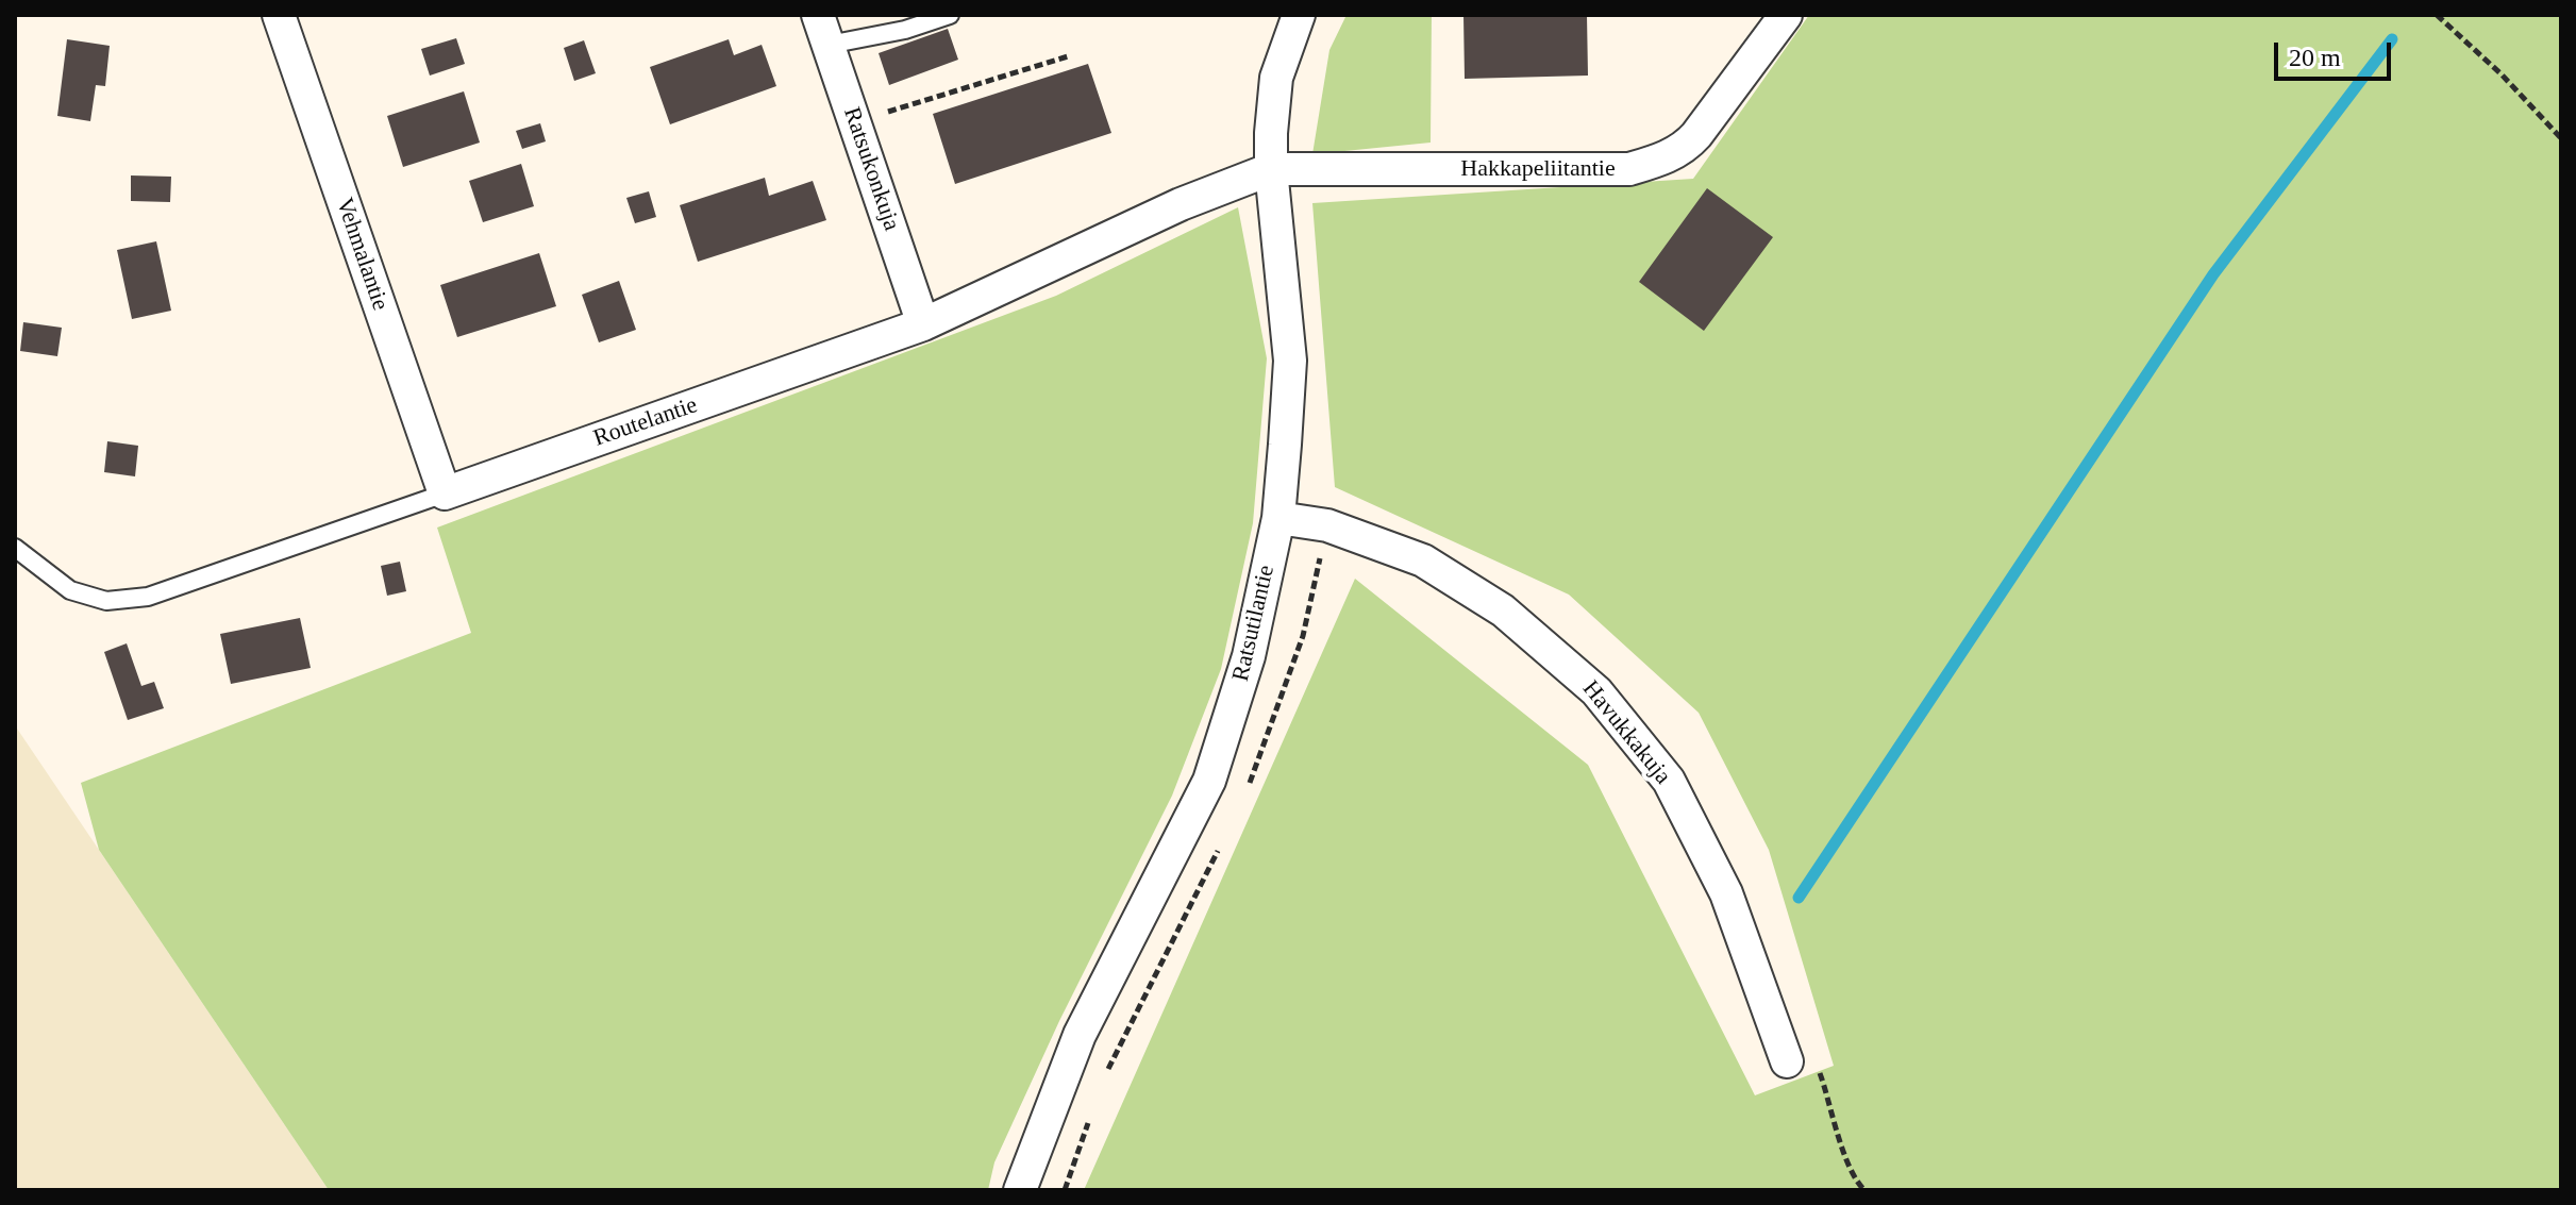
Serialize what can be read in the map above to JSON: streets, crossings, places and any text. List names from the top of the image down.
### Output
{
  "streets": {
    "street": [
      "Ratsukonkuja",
      "Hakkapeliitantie",
      "Vehmalantie",
      "Routelantie",
      "Ratsutilantie",
      "Havukkakuja"
    ]
  },
  "crossings": [
    ["Ratsukonkuja", "Routelantie"],
    ["Hakkapeliitantie", "Routelantie"],
    ["Hakkapeliitantie", "Ratsutilantie"],
    ["Vehmalantie", "Routelantie"],
    ["Routelantie", "Ratsutilantie"],
    ["Ratsutilantie", "Havukkakuja"]
  ],
  "scale_bar": "20 m"
}
